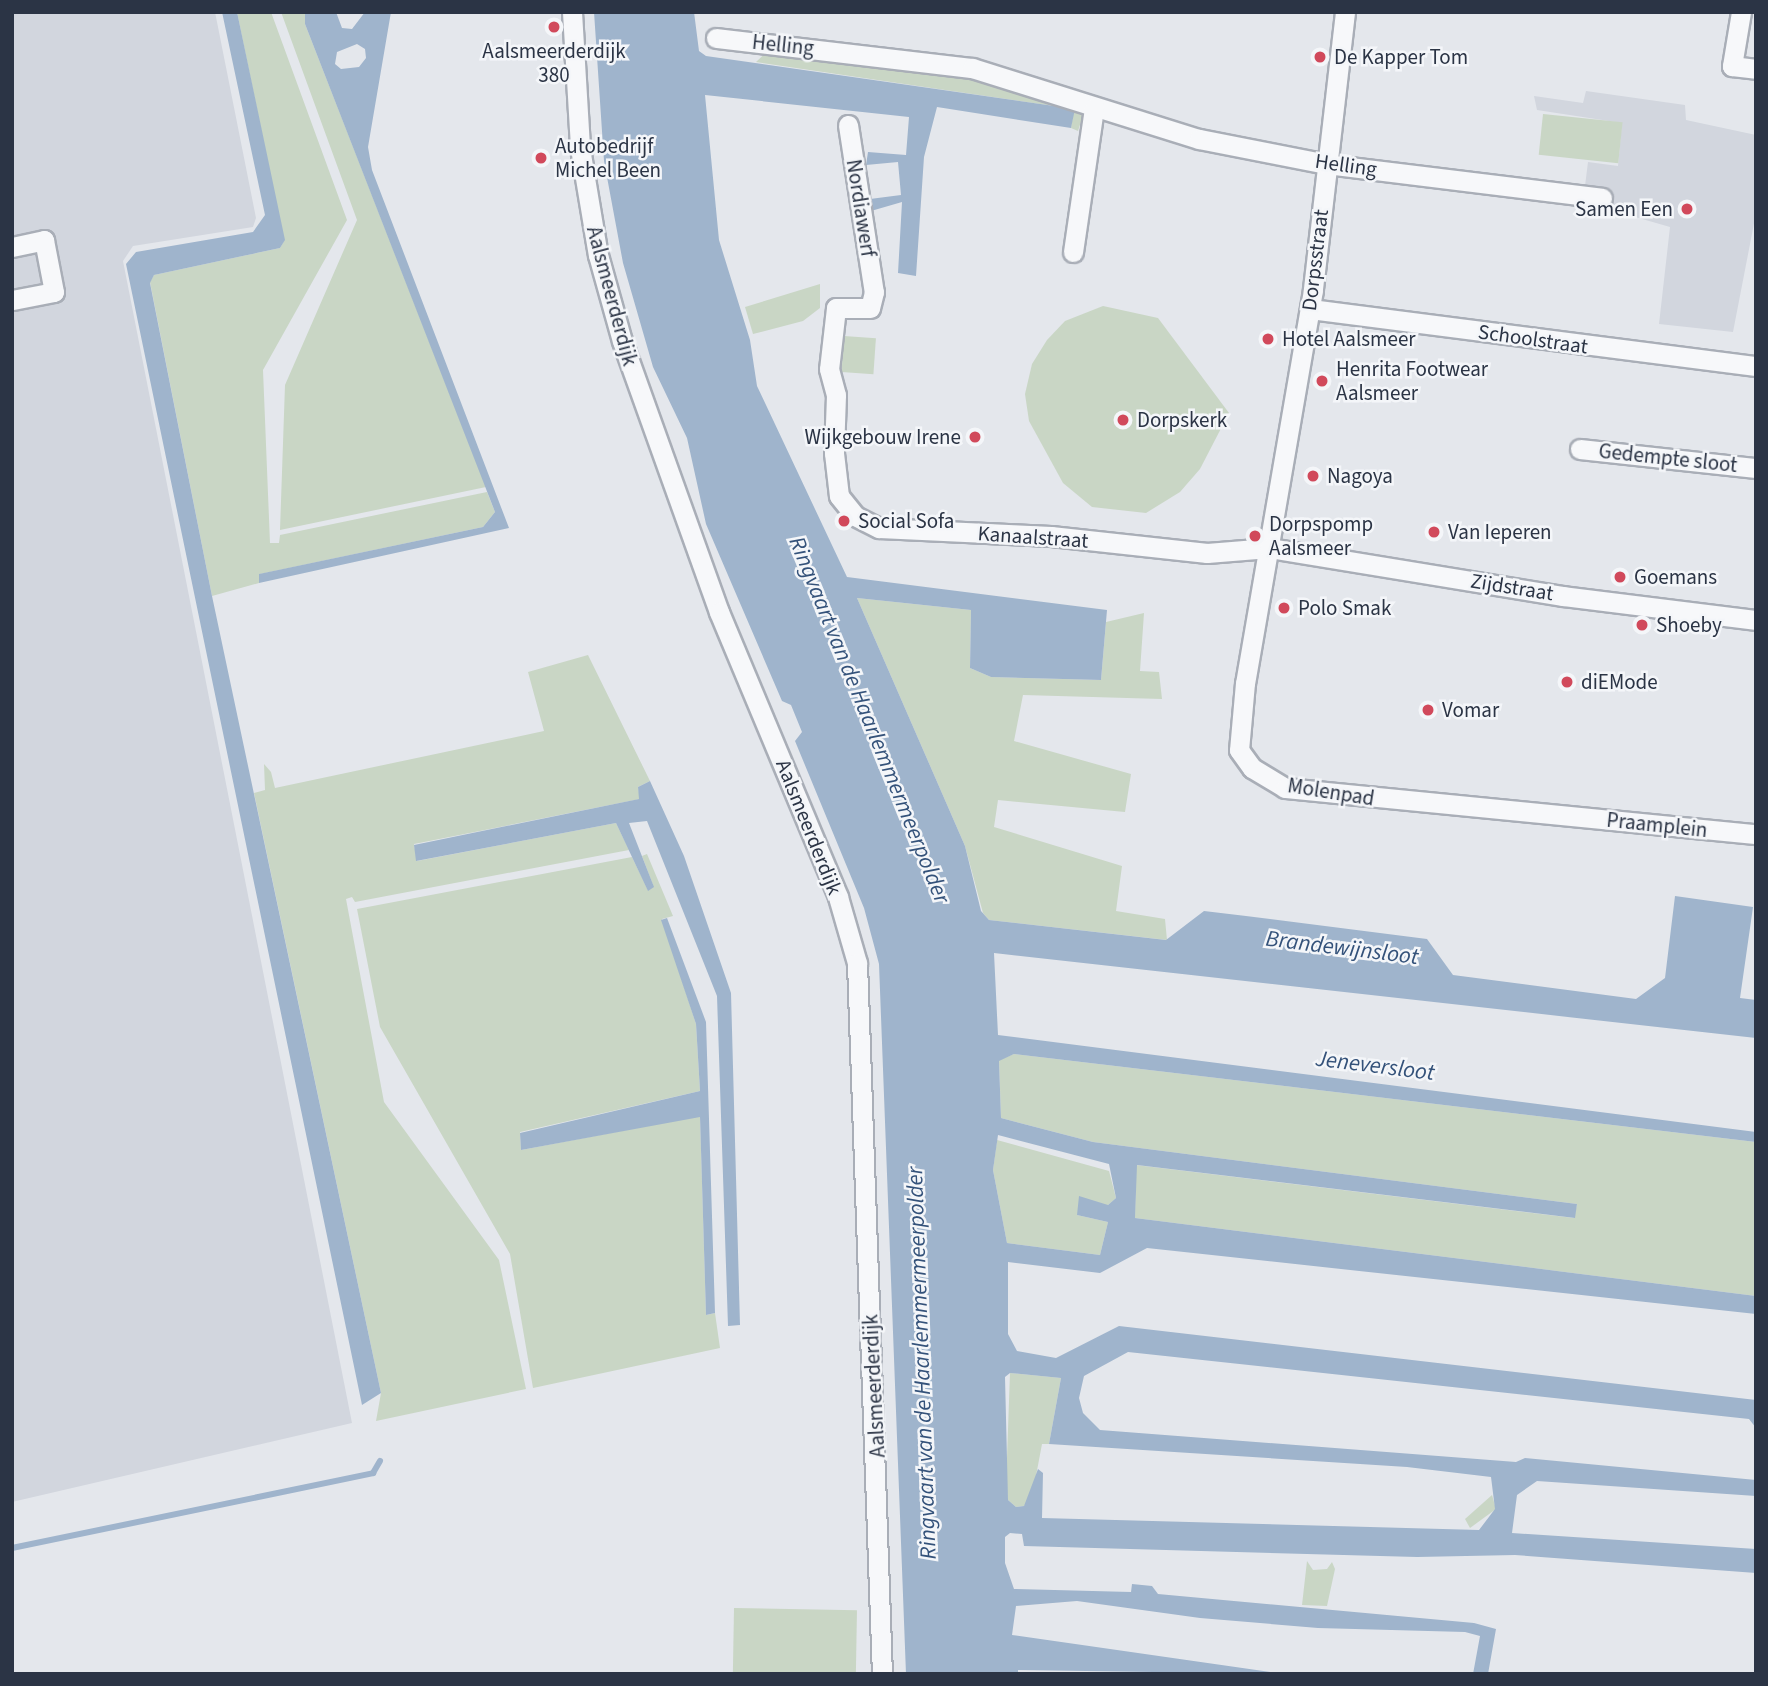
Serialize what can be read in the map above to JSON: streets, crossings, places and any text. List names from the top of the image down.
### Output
{
  "streets": {
    "street": [
      "Helling",
      "Nordiawerf",
      "Dorpsstraat",
      "Aalsmeerderdijk",
      "Schoolstraat",
      "Gedempte sloot",
      "Kanaalstraat",
      "Zijdstraat",
      "Molenpad",
      "Praamplein"
    ]
  },
  "crossings": [
    ["Helling", "Dorpsstraat"],
    ["Nordiawerf", "Kanaalstraat"],
    ["Dorpsstraat", "Schoolstraat"],
    ["Dorpsstraat", "Kanaalstraat"],
    ["Dorpsstraat", "Zijdstraat"],
    ["Dorpsstraat", "Molenpad"],
    ["Kanaalstraat", "Zijdstraat"],
    ["Kanaalstraat", "Molenpad"],
    ["Zijdstraat", "Molenpad"],
    ["Molenpad", "Praamplein"]
  ],
  "water": ["Ringvaart van de Haarlemmermeerpolder", "Brandewijnsloot", "Jeneversloot"],
  "places": [
    "Aalsmeerderdijk 380",
    "De Kapper Tom",
    "Autobedrijf Michel Been",
    "Samen Een",
    "Hotel Aalsmeer",
    "Henrita Footwear Aalsmeer",
    "Dorpskerk",
    "Wijkgebouw Irene",
    "Nagoya",
    "Social Sofa",
    "Van Ieperen",
    "Dorpspomp Aalsmeer",
    "Goemans",
    "Polo Smak",
    "Shoeby",
    "diEMode",
    "Vomar"
  ]
}
